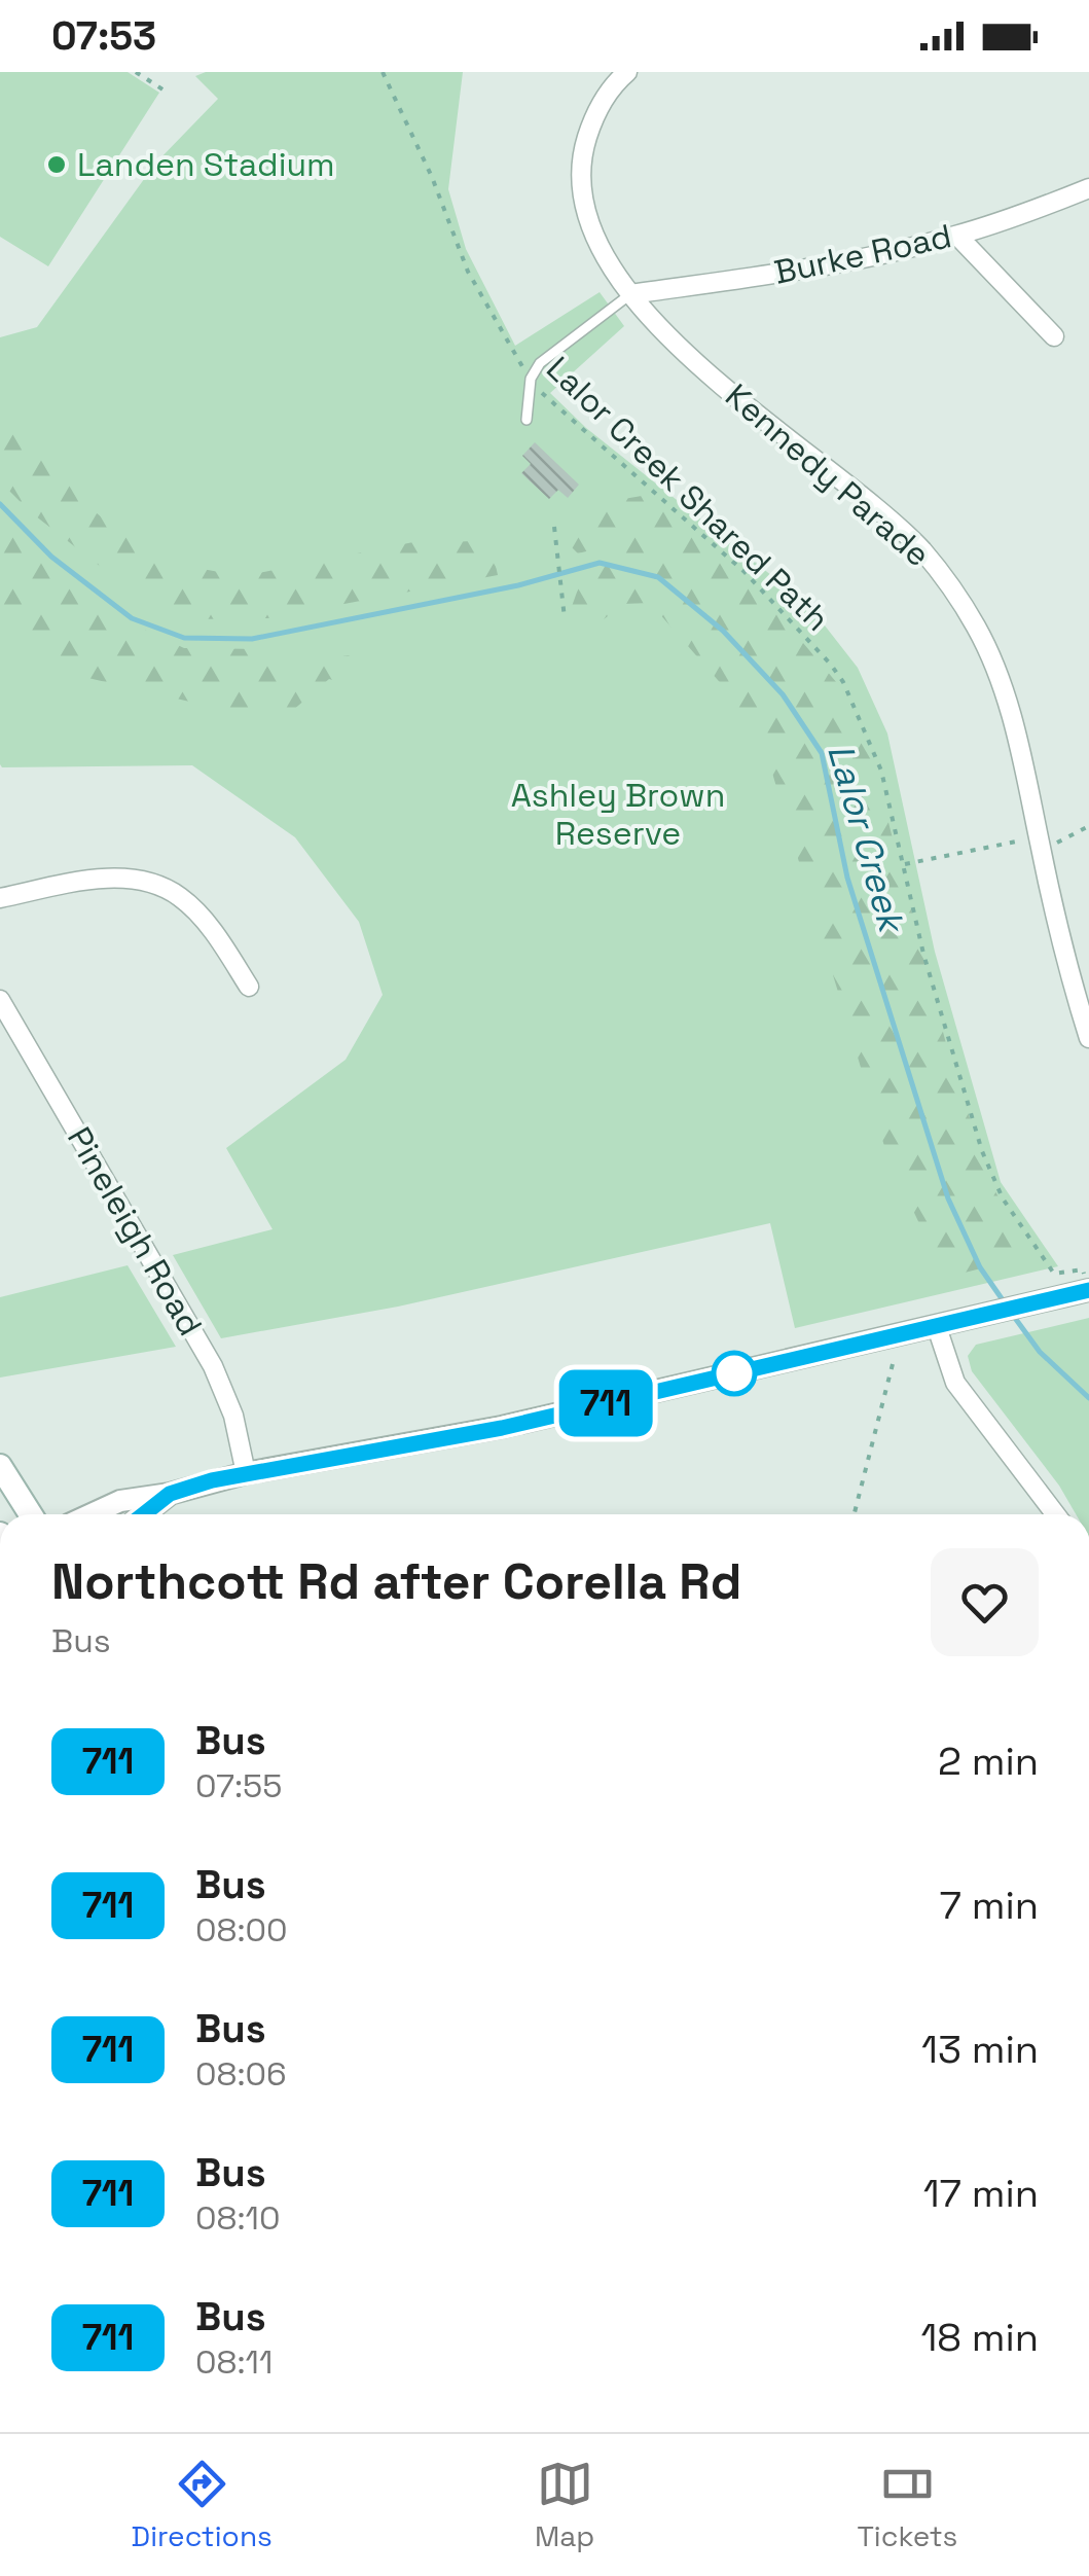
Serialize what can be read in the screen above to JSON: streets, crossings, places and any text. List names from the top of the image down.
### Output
{
  "streets": {
    "street": ["Burke Road", "Kennedy Parade", "Pineleigh Road"],
    "path": ["Lalor Creek Shared Path"]
  },
  "crossings": [
    ["Burke Road", "Kennedy Parade"]
  ],
  "water": ["Lalor Creek"],
  "parks": ["Ashley Brown Reserve"],
  "places": ["Landen Stadium"],
  "lines": ["bus line 711"],
  "page": {
    "status": "07:53",
    "on_map": "711",
    "heading": ["Northcott Rd after Corella Rd", "Bus"],
    "list": [
      {
        "mark": "711",
        "name": "Bus",
        "note": "07:55",
        "value": "2 min"
      },
      {
        "mark": "711",
        "name": "Bus",
        "note": "08:00",
        "value": "7 min"
      },
      {
        "mark": "711",
        "name": "Bus",
        "note": "08:06",
        "value": "13 min"
      },
      {
        "mark": "711",
        "name": "Bus",
        "note": "08:10",
        "value": "17 min"
      },
      {
        "mark": "711",
        "name": "Bus",
        "note": "08:11",
        "value": "18 min"
      }
    ],
    "tabs": ["Directions", "Map", "Tickets"]
  }
}
